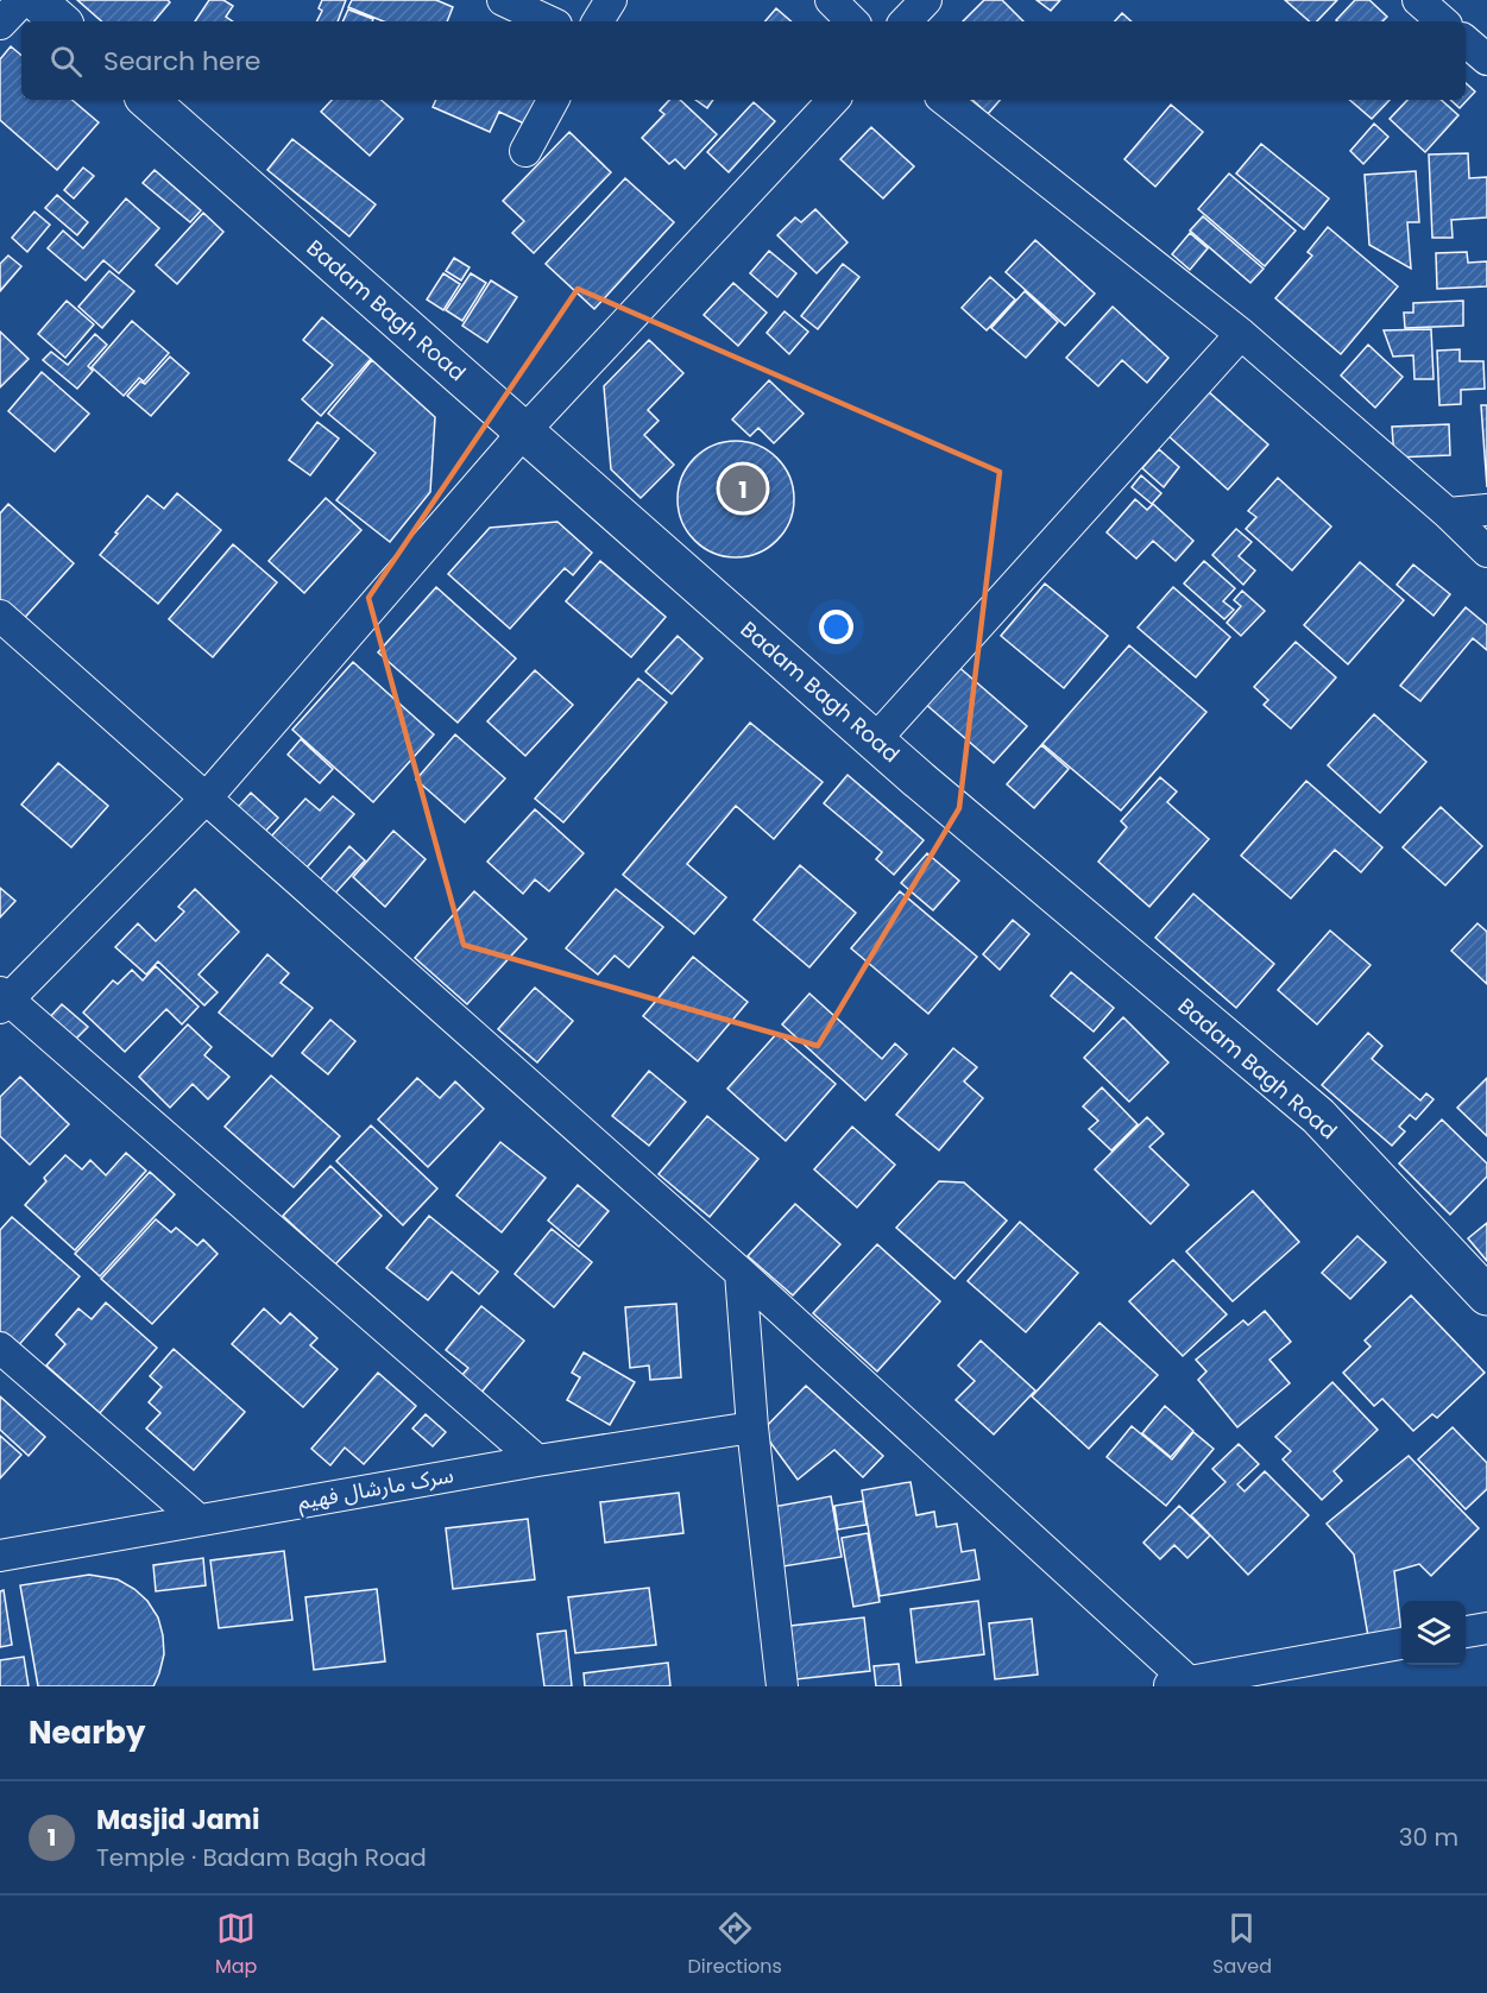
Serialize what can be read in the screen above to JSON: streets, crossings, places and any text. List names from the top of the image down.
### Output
{
  "streets": {
    "main road": ["Badam Bagh Road"],
    "street": ["سرک مارشال فهیم"]
  },
  "page": {
    "search": "Search here",
    "pins": "1",
    "heading": "Nearby",
    "list": [
      {
        "mark": "1",
        "name": "Masjid Jami",
        "note": "Temple · Badam Bagh Road",
        "value": "30 m"
      }
    ],
    "nav": ["Map", "Directions", "Saved"]
  }
}
